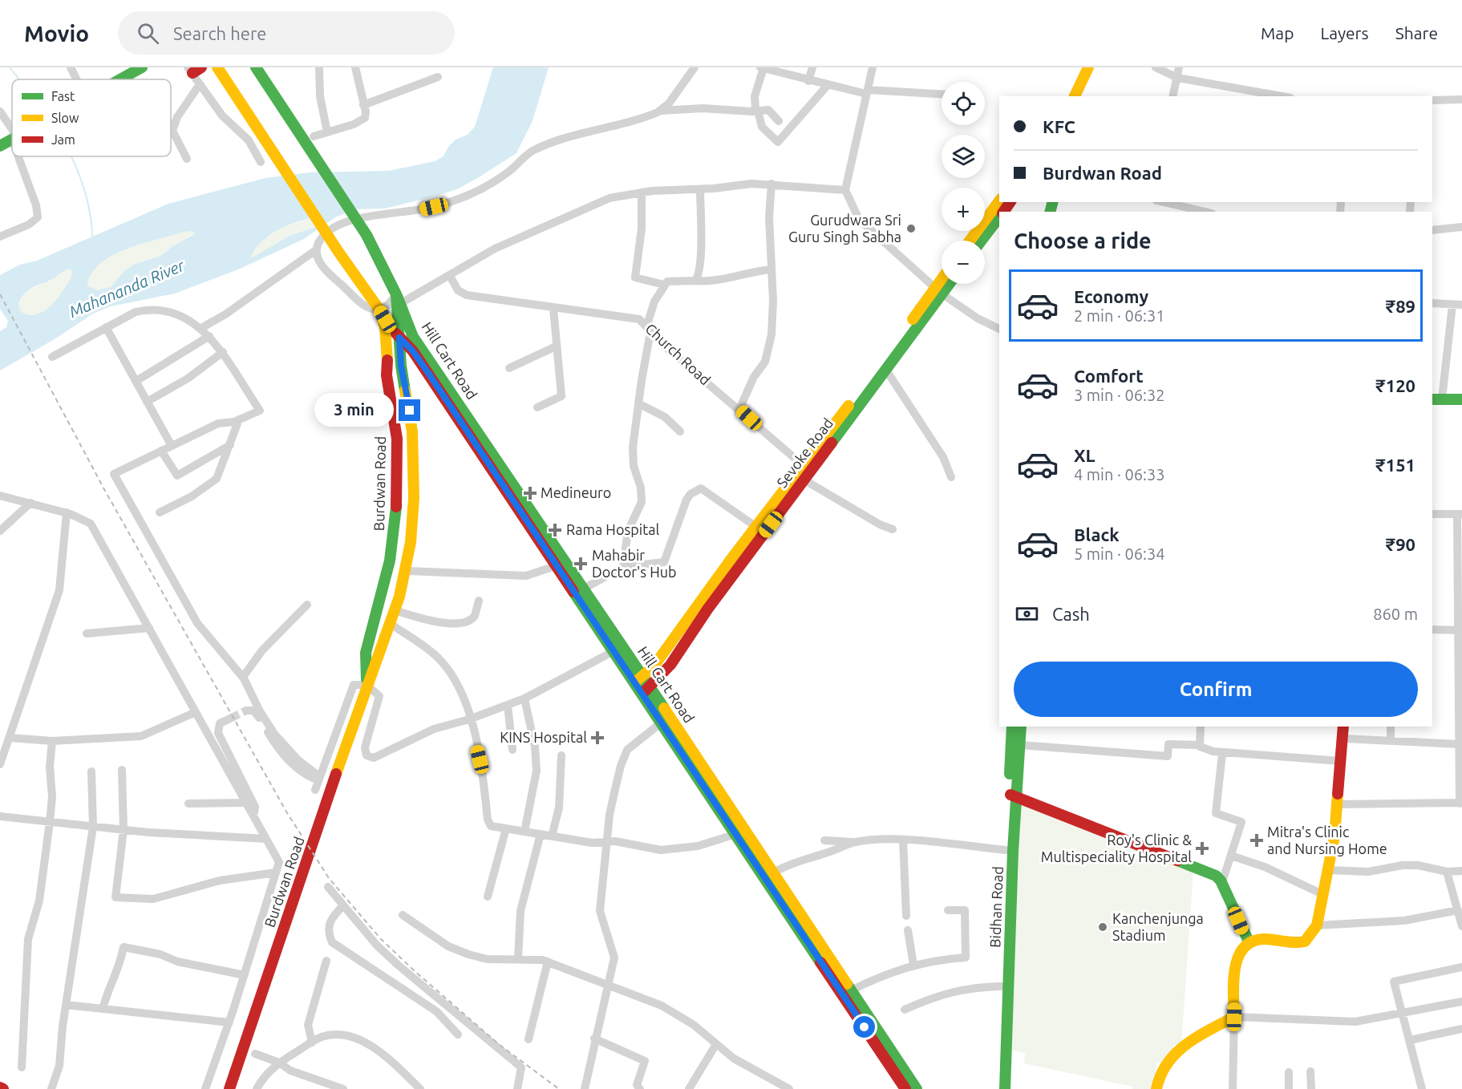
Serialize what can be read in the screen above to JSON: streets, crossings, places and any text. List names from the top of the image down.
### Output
{
  "streets": {
    "main road": [
      "Hill Cart Road",
      "Sevoke Road",
      "Burdwan Road",
      "Bidhan Road"
    ],
    "street": ["Church Road"]
  },
  "crossings": [
    ["Church Road", "Sevoke Road"],
    ["Hill Cart Road", "Sevoke Road"],
    ["Hill Cart Road", "Burdwan Road"]
  ],
  "water": ["Mahananda River"],
  "places": {
    "other": ["Gurudwara Sri Guru Singh Sabha", "Kanchenjunga Stadium"],
    "health": [
      "Medineuro",
      "Rama Hospital",
      "Mahabir Doctor's Hub",
      "KINS Hospital",
      "Mitra's Clinic and Nursing Home",
      "Roy's Clinic & Multispeciality Hospital"
    ]
  },
  "legend": ["Fast", "Slow", "Jam"],
  "page": {
    "header": "Movio",
    "search": "Search here",
    "nav": ["Map", "Layers", "Share"],
    "map_buttons": ["+", "−"],
    "banner": ["KFC", "Burdwan Road"],
    "heading": "Choose a ride",
    "list": [
      {
        "name": "Economy",
        "note": "2 min · 06:31",
        "value": "₹89"
      },
      {
        "name": "Comfort",
        "note": "3 min · 06:32",
        "value": "₹120"
      },
      {
        "name": "XL",
        "note": "4 min · 06:33",
        "value": "₹151"
      },
      {
        "name": "Black",
        "note": "5 min · 06:34",
        "value": "₹90"
      }
    ],
    "bubble": "3 min",
    "pay": ["Cash", "860 m"],
    "buttons": "Confirm"
  }
}
